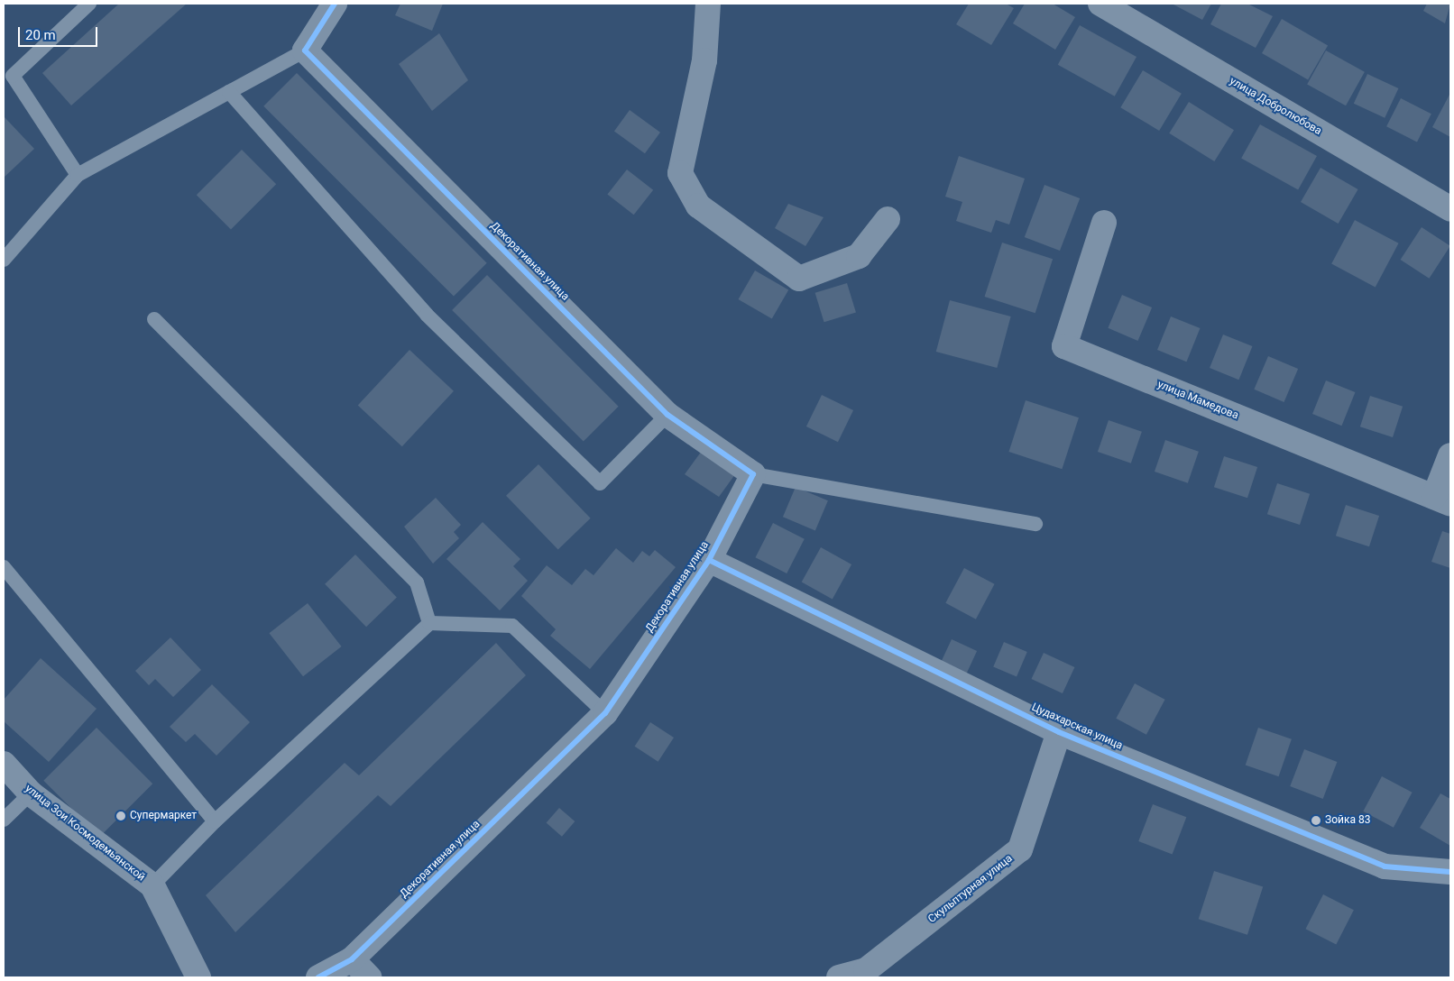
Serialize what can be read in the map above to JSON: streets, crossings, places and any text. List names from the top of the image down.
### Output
{
  "streets": {
    "street": [
      "улица Добролюбова",
      "Декоративная улица",
      "улица Мамедова",
      "Цудахарская улица",
      "улица Зои Космодемьянской",
      "Скульптурная улица"
    ]
  },
  "crossings": [
    ["Декоративная улица", "Цудахарская улица"],
    ["Цудахарская улица", "Скульптурная улица"]
  ],
  "places": ["Супермаркет", "Зойка 83"],
  "scale_bar": "20 m"
}
